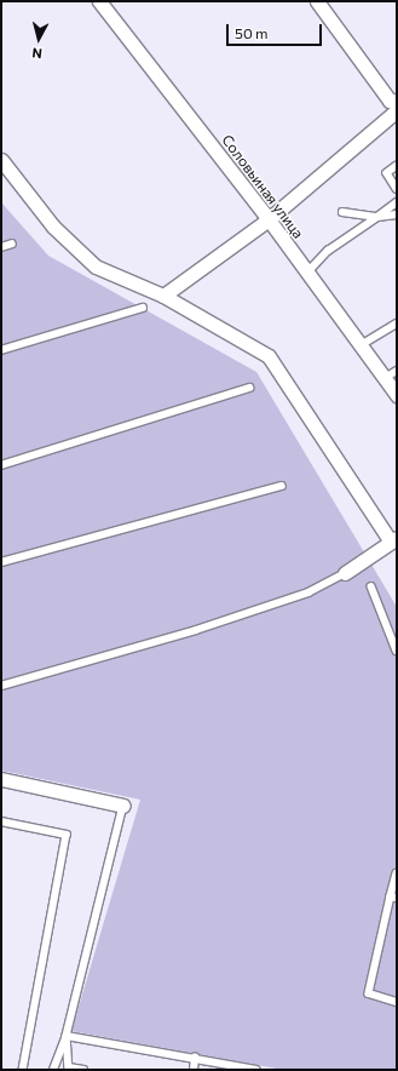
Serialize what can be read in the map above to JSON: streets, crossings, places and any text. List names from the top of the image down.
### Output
{
  "streets": {
    "street": ["Соловьиная улица"]
  },
  "scale_bar": "50 m",
  "north": "bottom"
}
